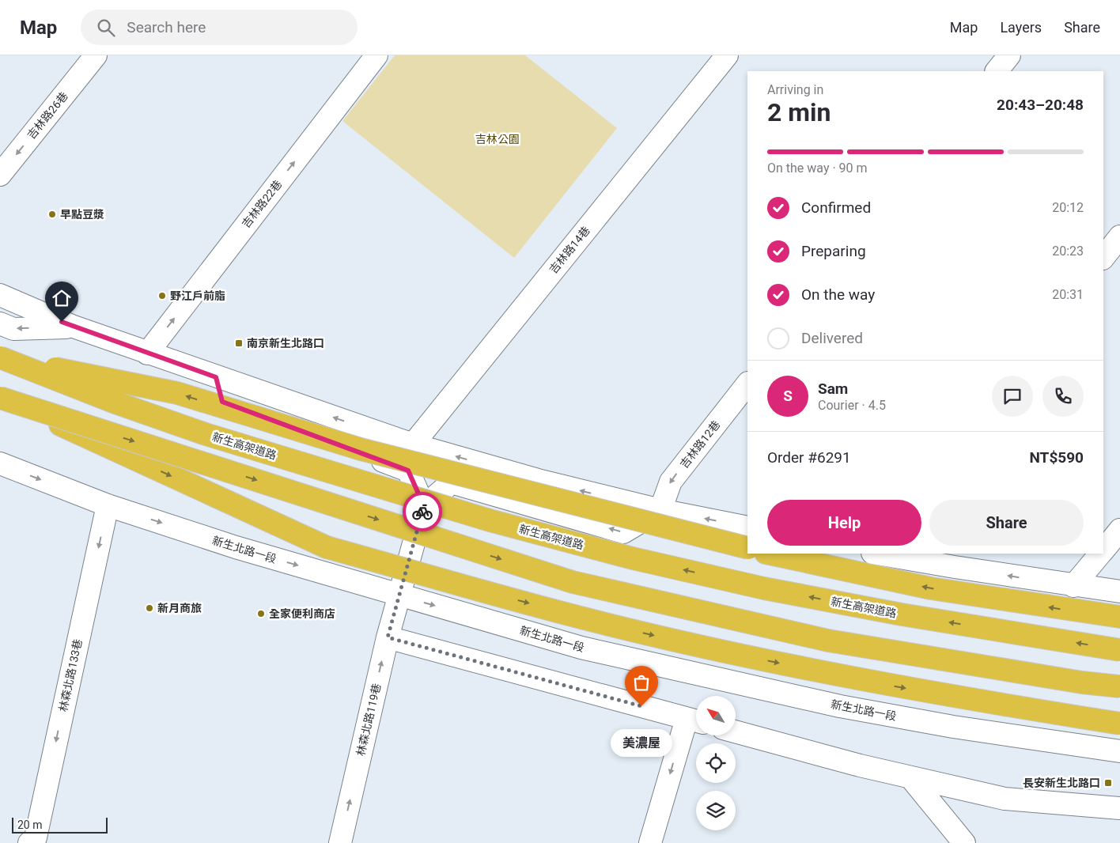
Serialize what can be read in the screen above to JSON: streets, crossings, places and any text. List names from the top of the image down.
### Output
{
  "streets": {
    "highway": ["新生高架道路"],
    "street": [
      "吉林路26巷",
      "吉林路22巷",
      "吉林路14巷",
      "吉林路12巷",
      "新生北路一段",
      "林森北路133巷",
      "林森北路119巷"
    ]
  },
  "crossings": [
    ["新生北路一段", "林森北路133巷"],
    ["新生北路一段", "林森北路119巷"]
  ],
  "one_way": [
    "吉林路26巷",
    "吉林路22巷",
    "吉林路12巷",
    "林森北路133巷",
    "林森北路119巷"
  ],
  "parks": ["吉林公園"],
  "places": {
    "other": [
      "早點豆漿",
      "野江戶前脂",
      "新月商旅",
      "全家便利商店",
      "美濃屋"
    ],
    "transit": ["南京新生北路口", "長安新生北路口"]
  },
  "scale_bar": "20 m",
  "north": "top left",
  "page": {
    "header": "Map",
    "search": "Search here",
    "nav": ["Map", "Layers", "Share"],
    "heading": ["2 min", "Arriving in", "20:43–20:48"],
    "panel": [
      "Sam",
      "Courier · 4.5",
      "Order #6291",
      "NT$590"
    ],
    "bar": "On the way · 90 m",
    "list": [
      ["Confirmed", "20:12"],
      ["Preparing", "20:23"],
      ["On the way", "20:31"],
      "Delivered"
    ],
    "round": "S",
    "buttons": ["Help", "Share"],
    "bubble": "美濃屋",
    "scale": "20 m"
  }
}
